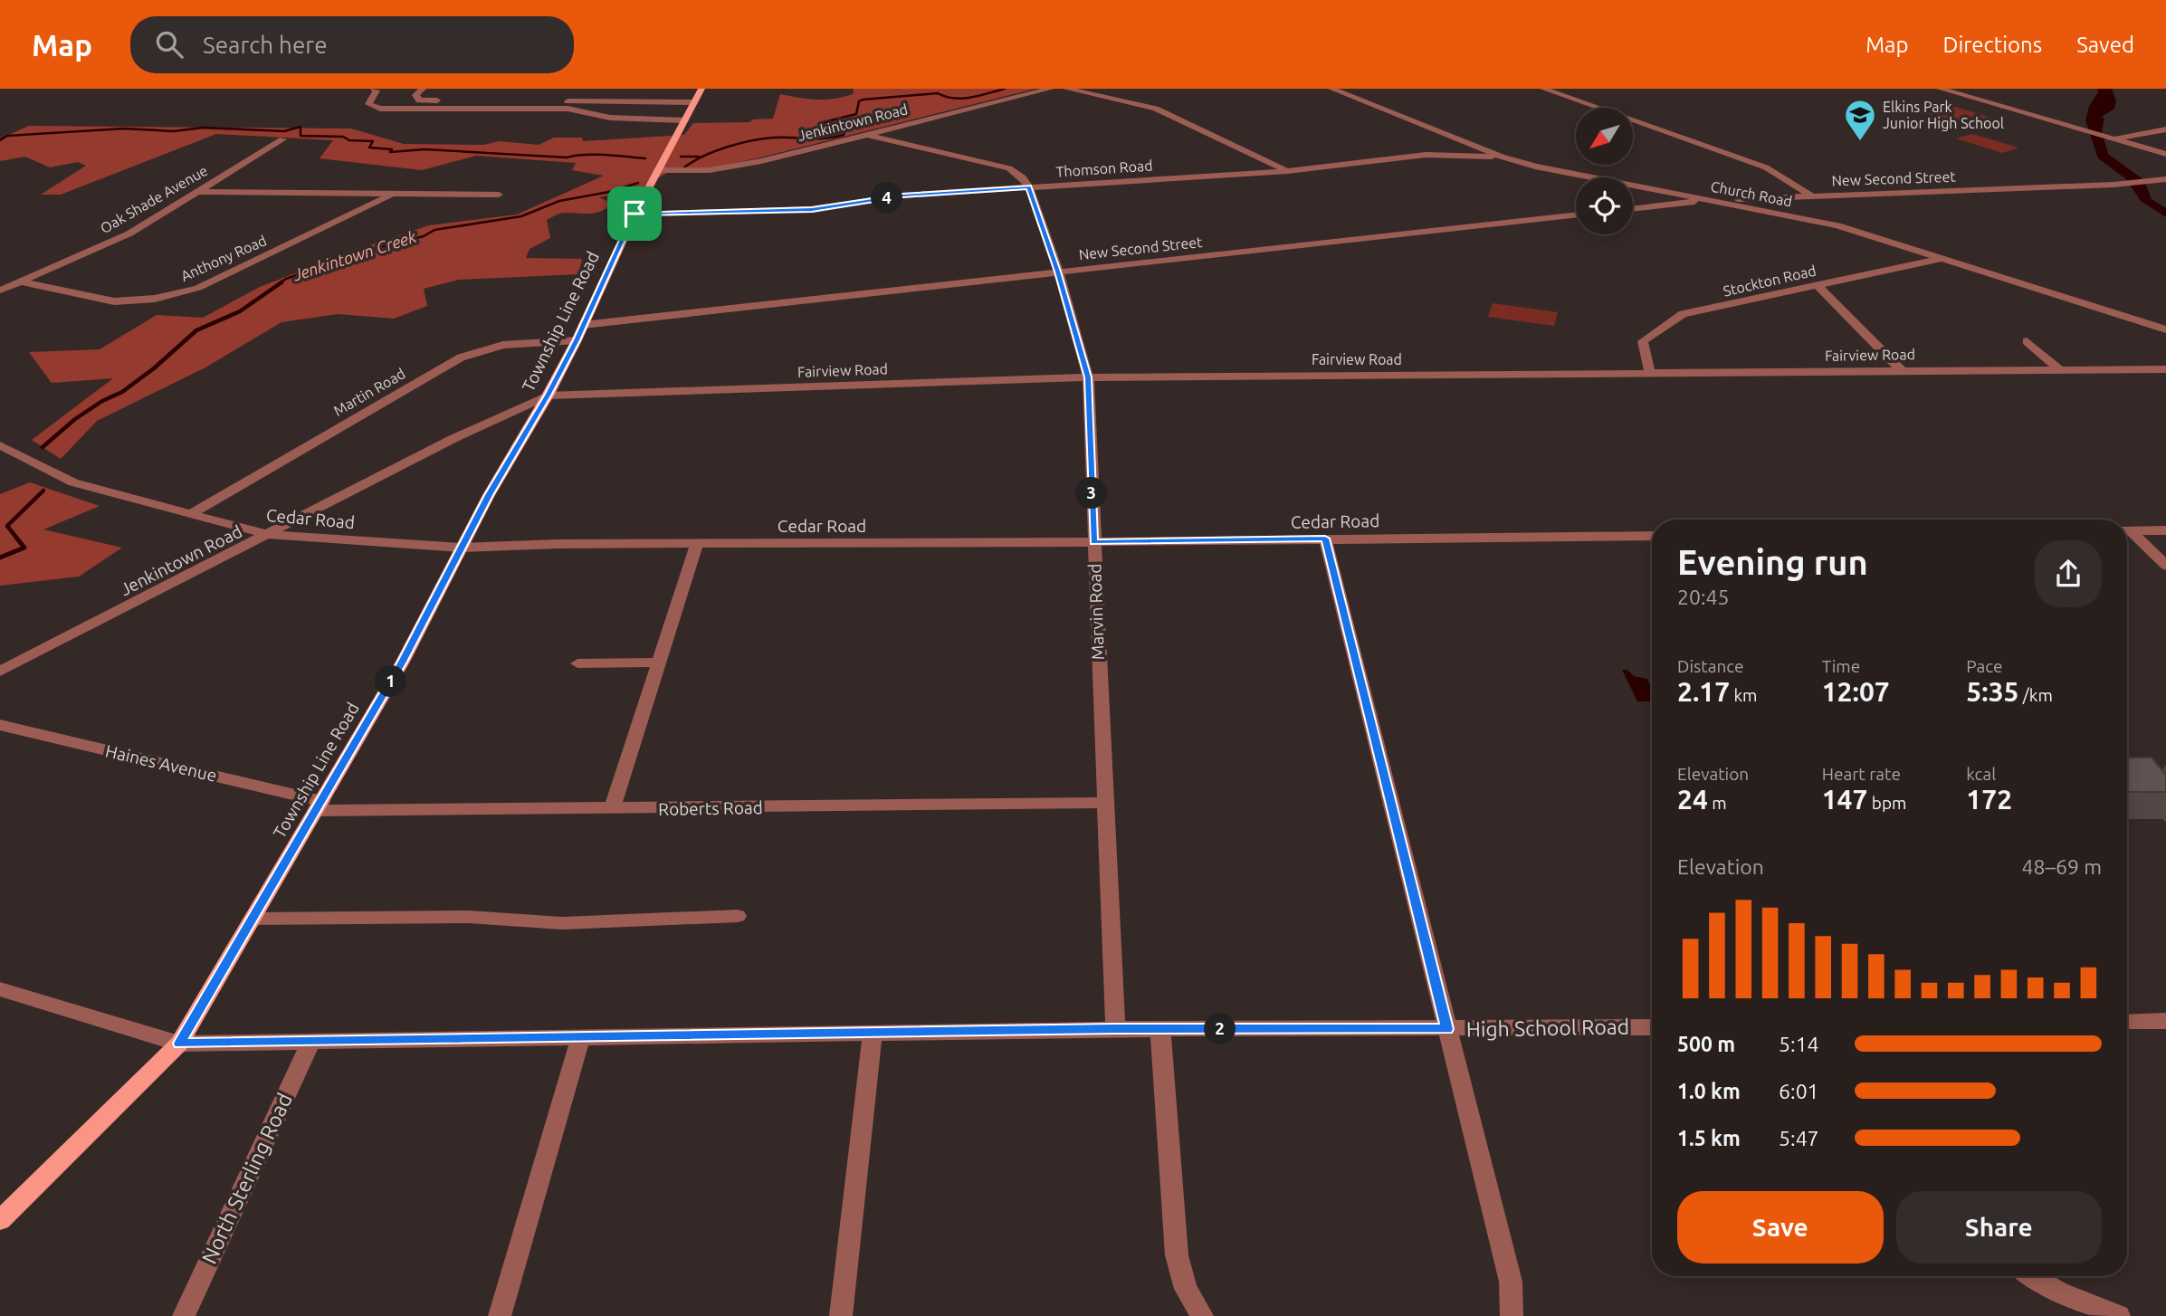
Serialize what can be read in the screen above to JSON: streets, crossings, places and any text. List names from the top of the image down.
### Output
{
  "streets": {
    "main road": ["Township Line Road"],
    "street": [
      "Jenkintown Road",
      "Thomson Road",
      "New Second Street",
      "Church Road",
      "Oak Shade Avenue",
      "Anthony Road",
      "Stockton Road",
      "Fairview Road",
      "Martin Road",
      "Cedar Road",
      "Marvin Road",
      "Haines Avenue",
      "Roberts Road",
      "High School Road",
      "North Sterling Road"
    ]
  },
  "crossings": [
    ["Jenkintown Road", "Township Line Road"],
    ["Jenkintown Road", "Fairview Road"],
    ["Jenkintown Road", "Cedar Road"],
    ["Thomson Road", "Church Road"],
    ["Thomson Road", "Township Line Road"],
    ["Thomson Road", "Marvin Road"],
    ["New Second Street", "Church Road"],
    ["New Second Street", "Township Line Road"],
    ["New Second Street", "Marvin Road"],
    ["Church Road", "Stockton Road"],
    ["Oak Shade Avenue", "Anthony Road"],
    ["Stockton Road", "Fairview Road"],
    ["Township Line Road", "Fairview Road"],
    ["Township Line Road", "Martin Road"],
    ["Township Line Road", "Cedar Road"],
    ["Township Line Road", "Haines Avenue"],
    ["Township Line Road", "Roberts Road"],
    ["Township Line Road", "High School Road"],
    ["Fairview Road", "Marvin Road"],
    ["Martin Road", "Cedar Road"],
    ["Cedar Road", "Marvin Road"],
    ["Marvin Road", "Roberts Road"],
    ["Marvin Road", "High School Road"],
    ["Haines Avenue", "Roberts Road"],
    ["High School Road", "North Sterling Road"]
  ],
  "water": ["Jenkintown Creek"],
  "places": {
    "school or university": ["Elkins Park Junior High School"]
  },
  "north": "bottom left",
  "page": {
    "header": "Map",
    "search": "Search here",
    "nav": ["Map", "Directions", "Saved"],
    "pins": [
      "4",
      "3",
      "1",
      "2"
    ],
    "heading": ["Evening run", "20:45"],
    "stats": [
      ["Distance", "2.17 km"],
      ["Time", "12:07"],
      ["Pace", "5:35 /km"],
      ["Elevation", "24 m"],
      ["Heart rate", "147 bpm"],
      ["kcal", "172"]
    ],
    "chart": ["Elevation", "48–69 m"],
    "list": [
      {
        "name": "500 m",
        "note": "5:14"
      },
      {
        "name": "1.0 km",
        "note": "6:01"
      },
      {
        "name": "1.5 km",
        "note": "5:47"
      }
    ],
    "buttons": ["Save", "Share"]
  }
}
